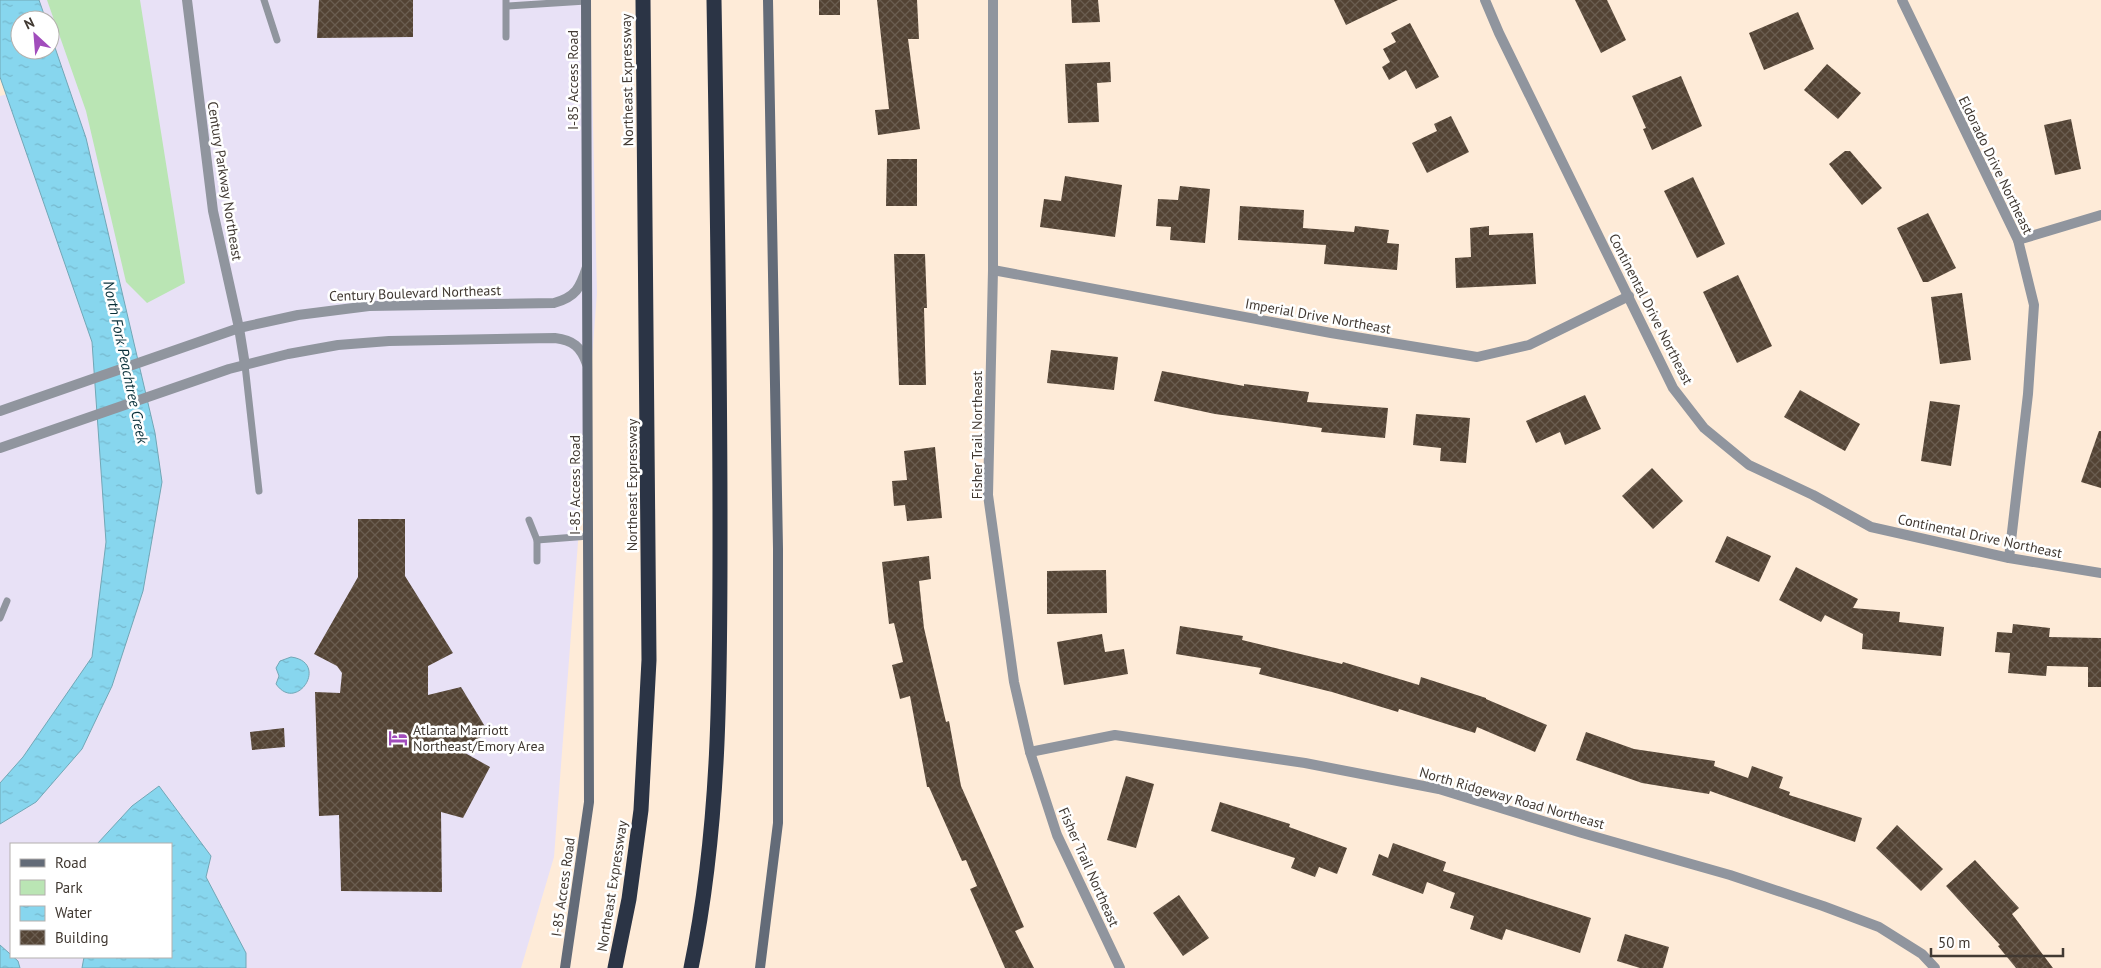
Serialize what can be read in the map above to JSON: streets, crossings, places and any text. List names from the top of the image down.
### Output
{
  "streets": {
    "highway": ["Northeast Expressway"],
    "main road": ["I-85 Access Road"],
    "street": [
      "Eldorado Drive Northeast",
      "Century Parkway Northeast",
      "Century Boulevard Northeast",
      "Continental Drive Northeast",
      "Imperial Drive Northeast",
      "Fisher Trail Northeast",
      "North Ridgeway Road Northeast"
    ]
  },
  "crossings": [
    ["I-85 Access Road", "Century Boulevard Northeast"],
    ["Eldorado Drive Northeast", "Continental Drive Northeast"],
    ["Century Parkway Northeast", "Century Boulevard Northeast"],
    ["Continental Drive Northeast", "Imperial Drive Northeast"],
    ["Imperial Drive Northeast", "Fisher Trail Northeast"],
    ["Fisher Trail Northeast", "North Ridgeway Road Northeast"]
  ],
  "water": ["North Fork Peachtree Creek"],
  "places": {
    "hotel": ["Atlanta Marriott Northeast/Emory Area"]
  },
  "legend": [
    "Road",
    "Park",
    "Water",
    "Building"
  ],
  "scale_bar": "50 m",
  "north": "top left"
}
